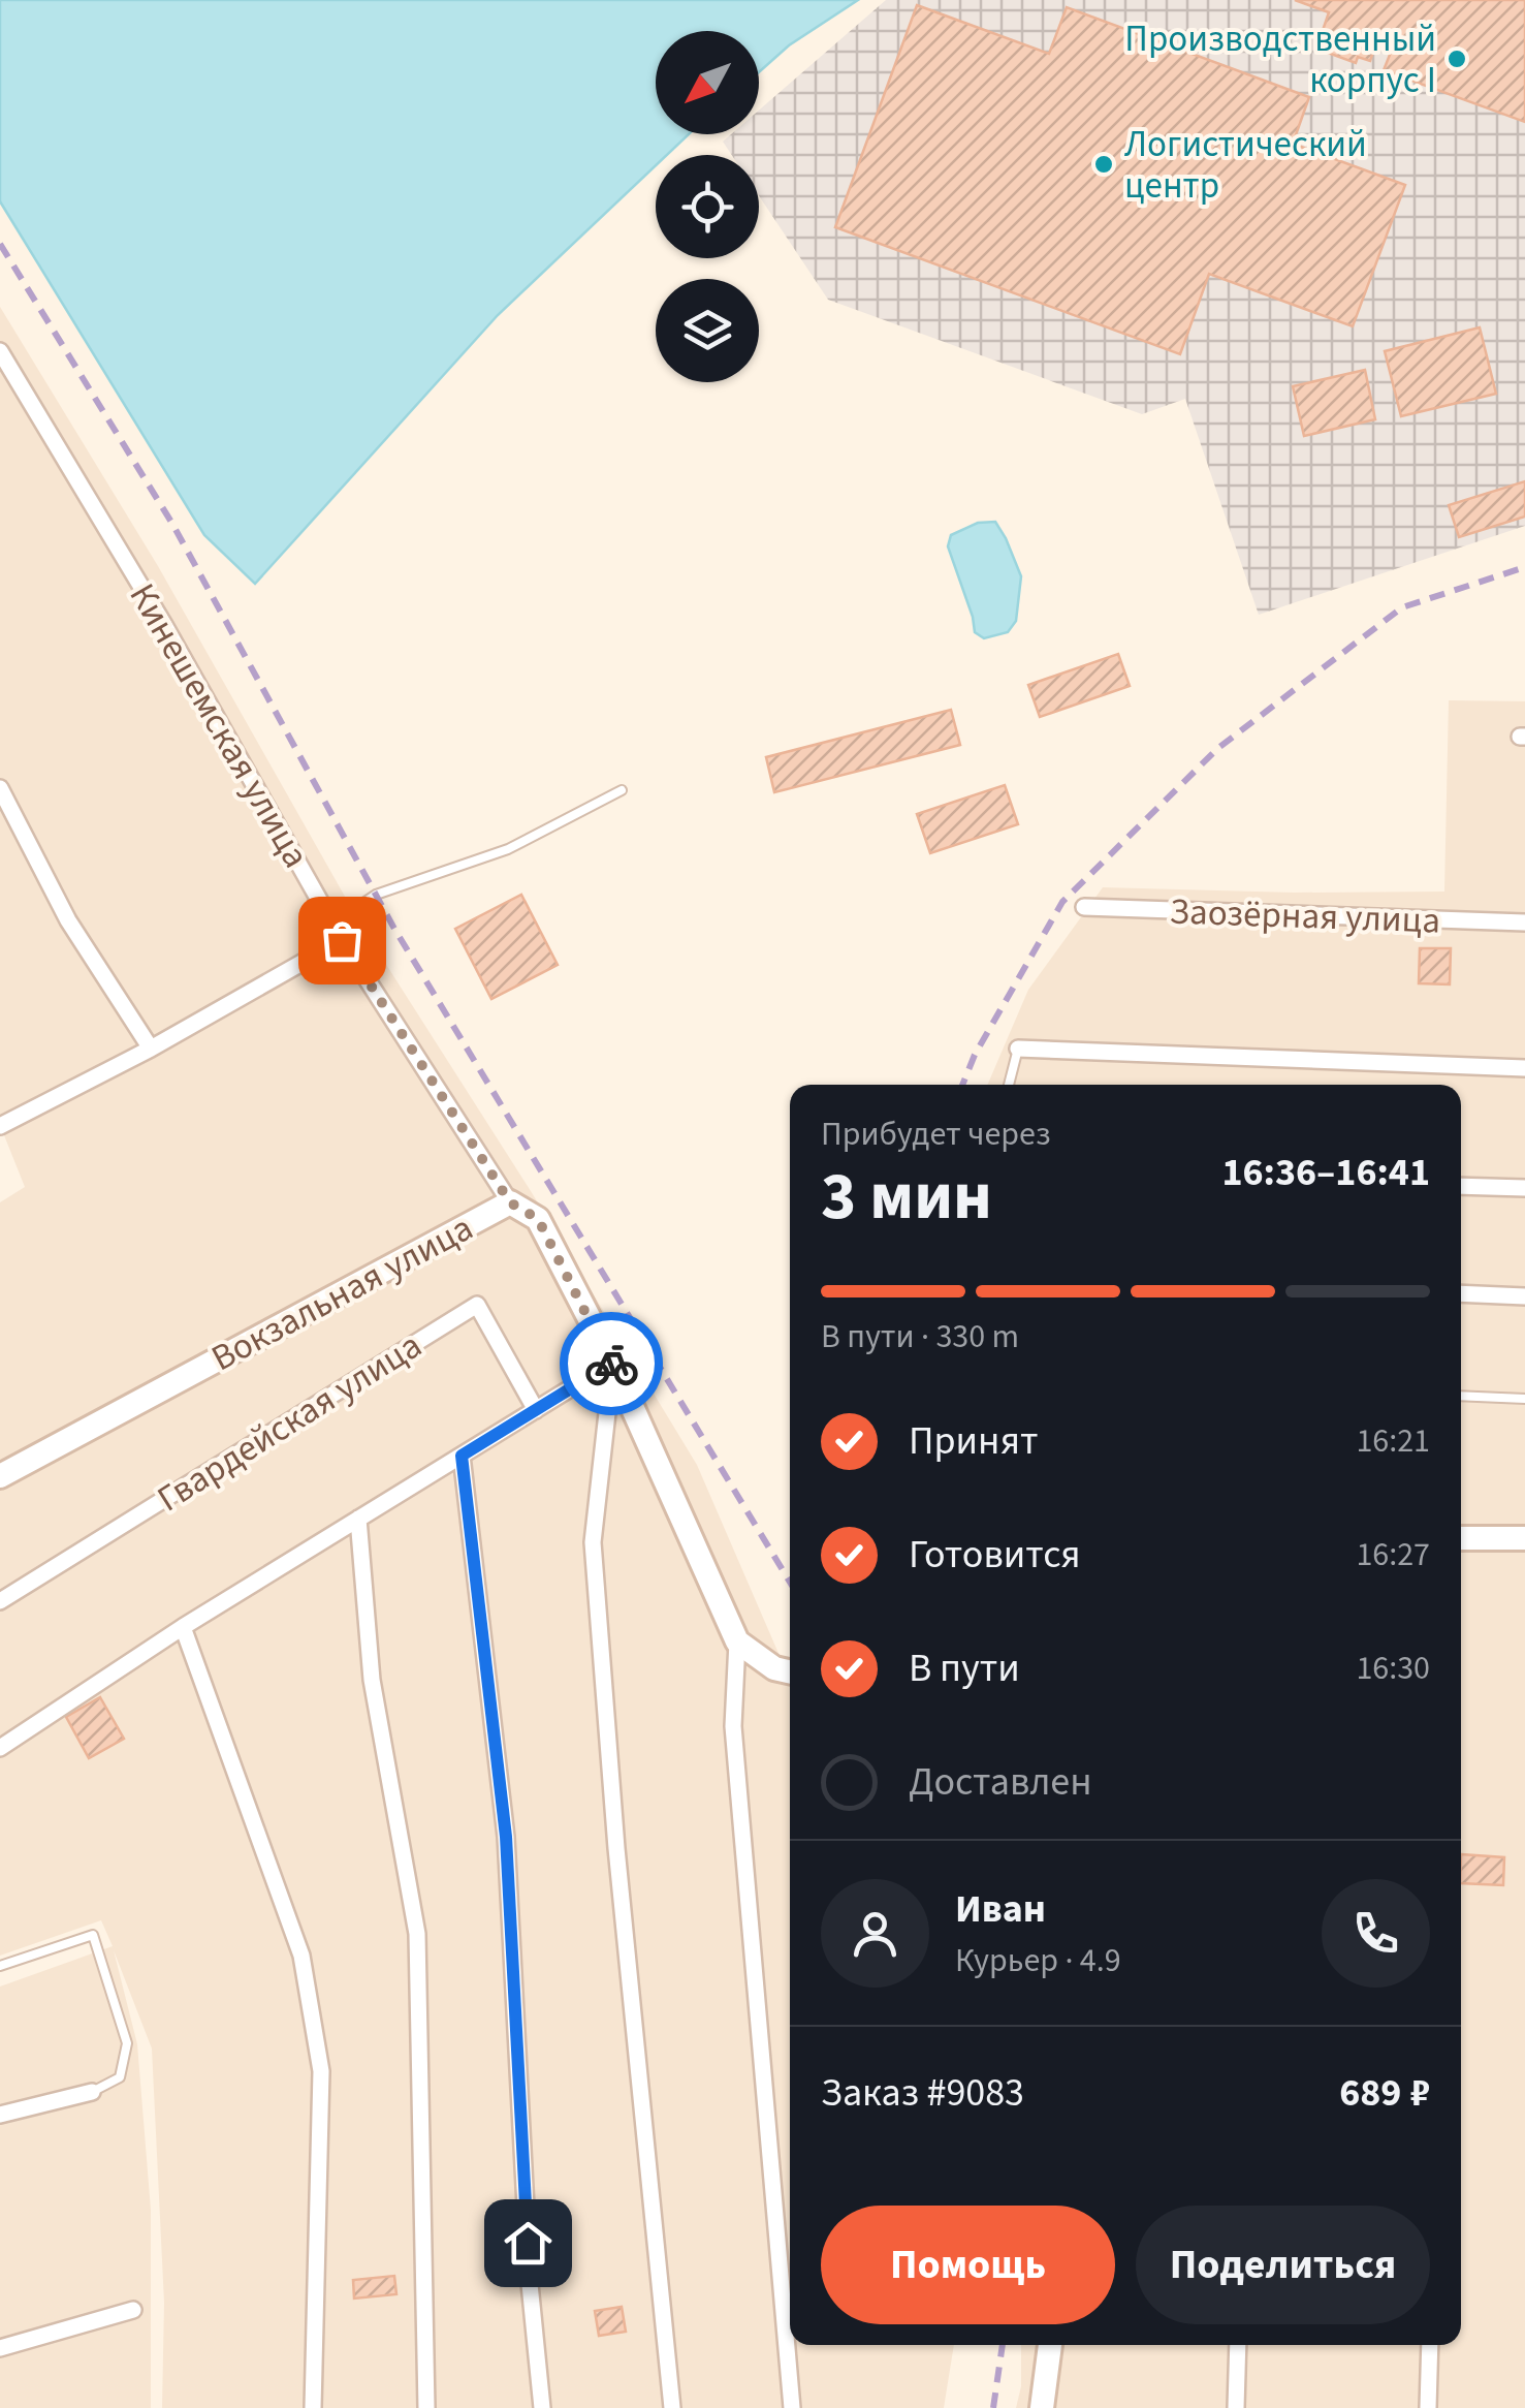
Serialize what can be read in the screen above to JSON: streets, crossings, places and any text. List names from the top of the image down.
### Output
{
  "streets": {
    "main road": ["Вокзальная улица"],
    "street": ["Кинешемская улица", "Заозёрная улица", "Гвардейская улица"]
  },
  "crossings": [
    ["Кинешемская улица", "Вокзальная улица"]
  ],
  "places": ["Производственный корпус I", "Логистический центр"],
  "north": "bottom left",
  "page": {
    "heading": ["3 мин", "Прибудет через", "16:36–16:41"],
    "panel": [
      "Иван",
      "Курьер · 4.9",
      "Заказ #9083",
      "689 ₽"
    ],
    "bar": "В пути · 330 m",
    "list": [
      ["Принят", "16:21"],
      ["Готовится", "16:27"],
      ["В пути", "16:30"],
      "Доставлен"
    ],
    "buttons": ["Помощь", "Поделиться"]
  }
}
